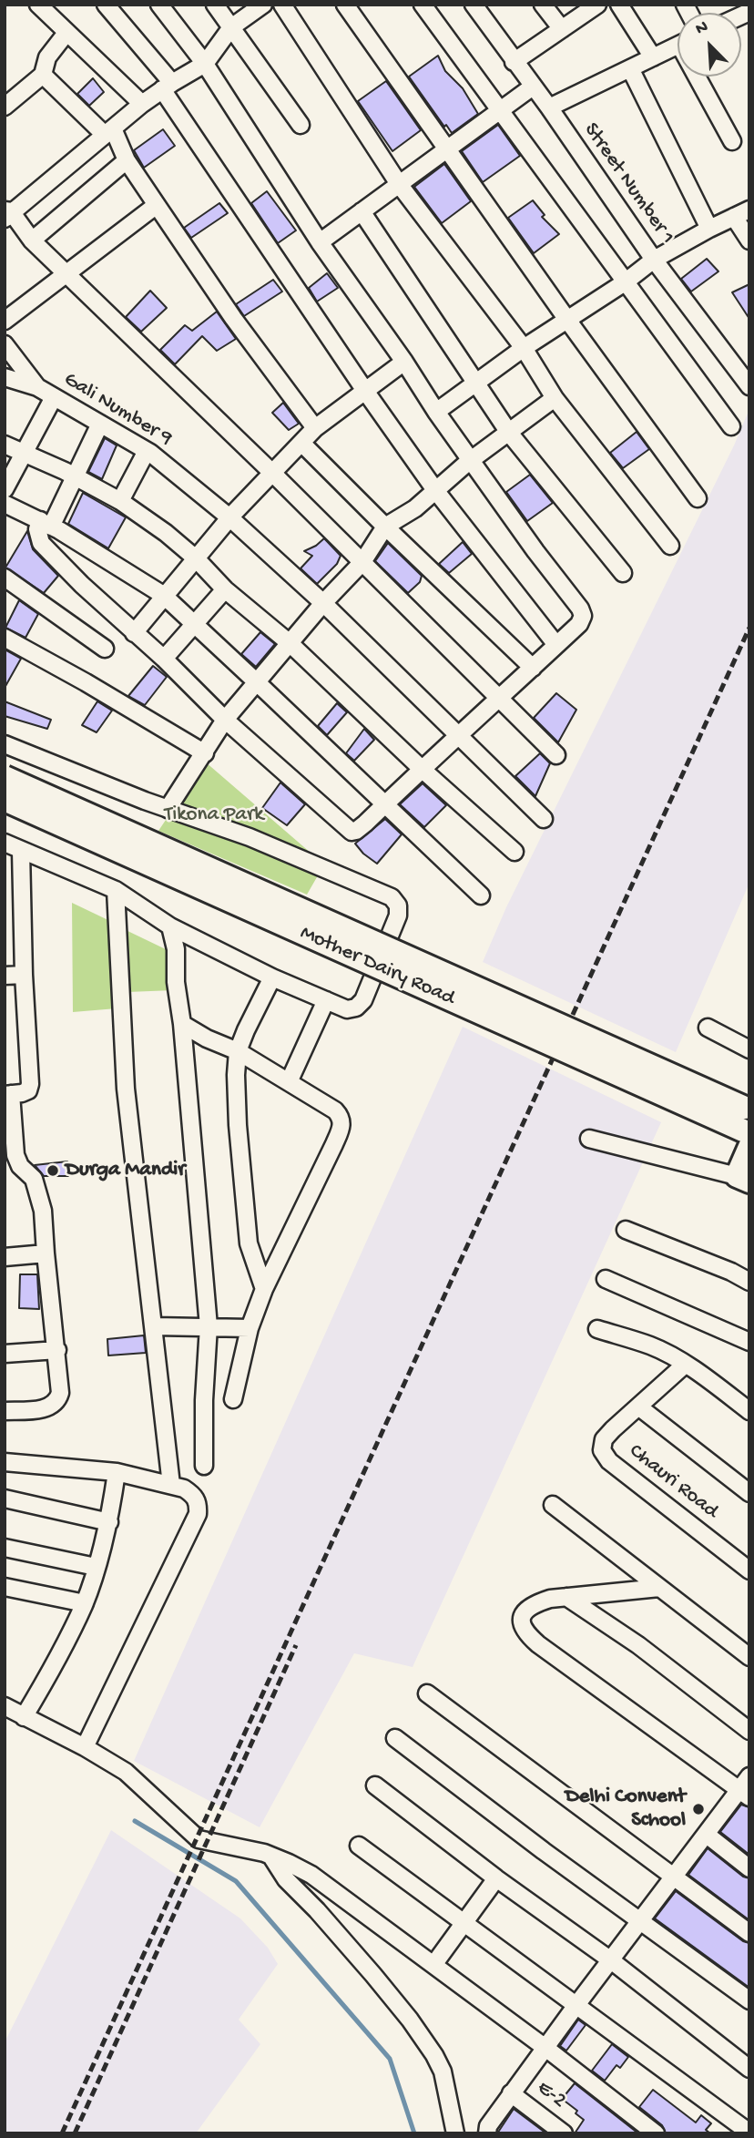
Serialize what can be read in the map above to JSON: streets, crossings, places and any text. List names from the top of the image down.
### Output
{
  "streets": {
    "main road": ["Mother Dairy Road"],
    "street": [
      "Street Number 1",
      "Gali Number 9",
      "Chauri Road",
      "E-2"
    ]
  },
  "parks": ["Tikona Park"],
  "places": ["Durga Mandir", "Delhi Convent School"],
  "north": "top left"
}
